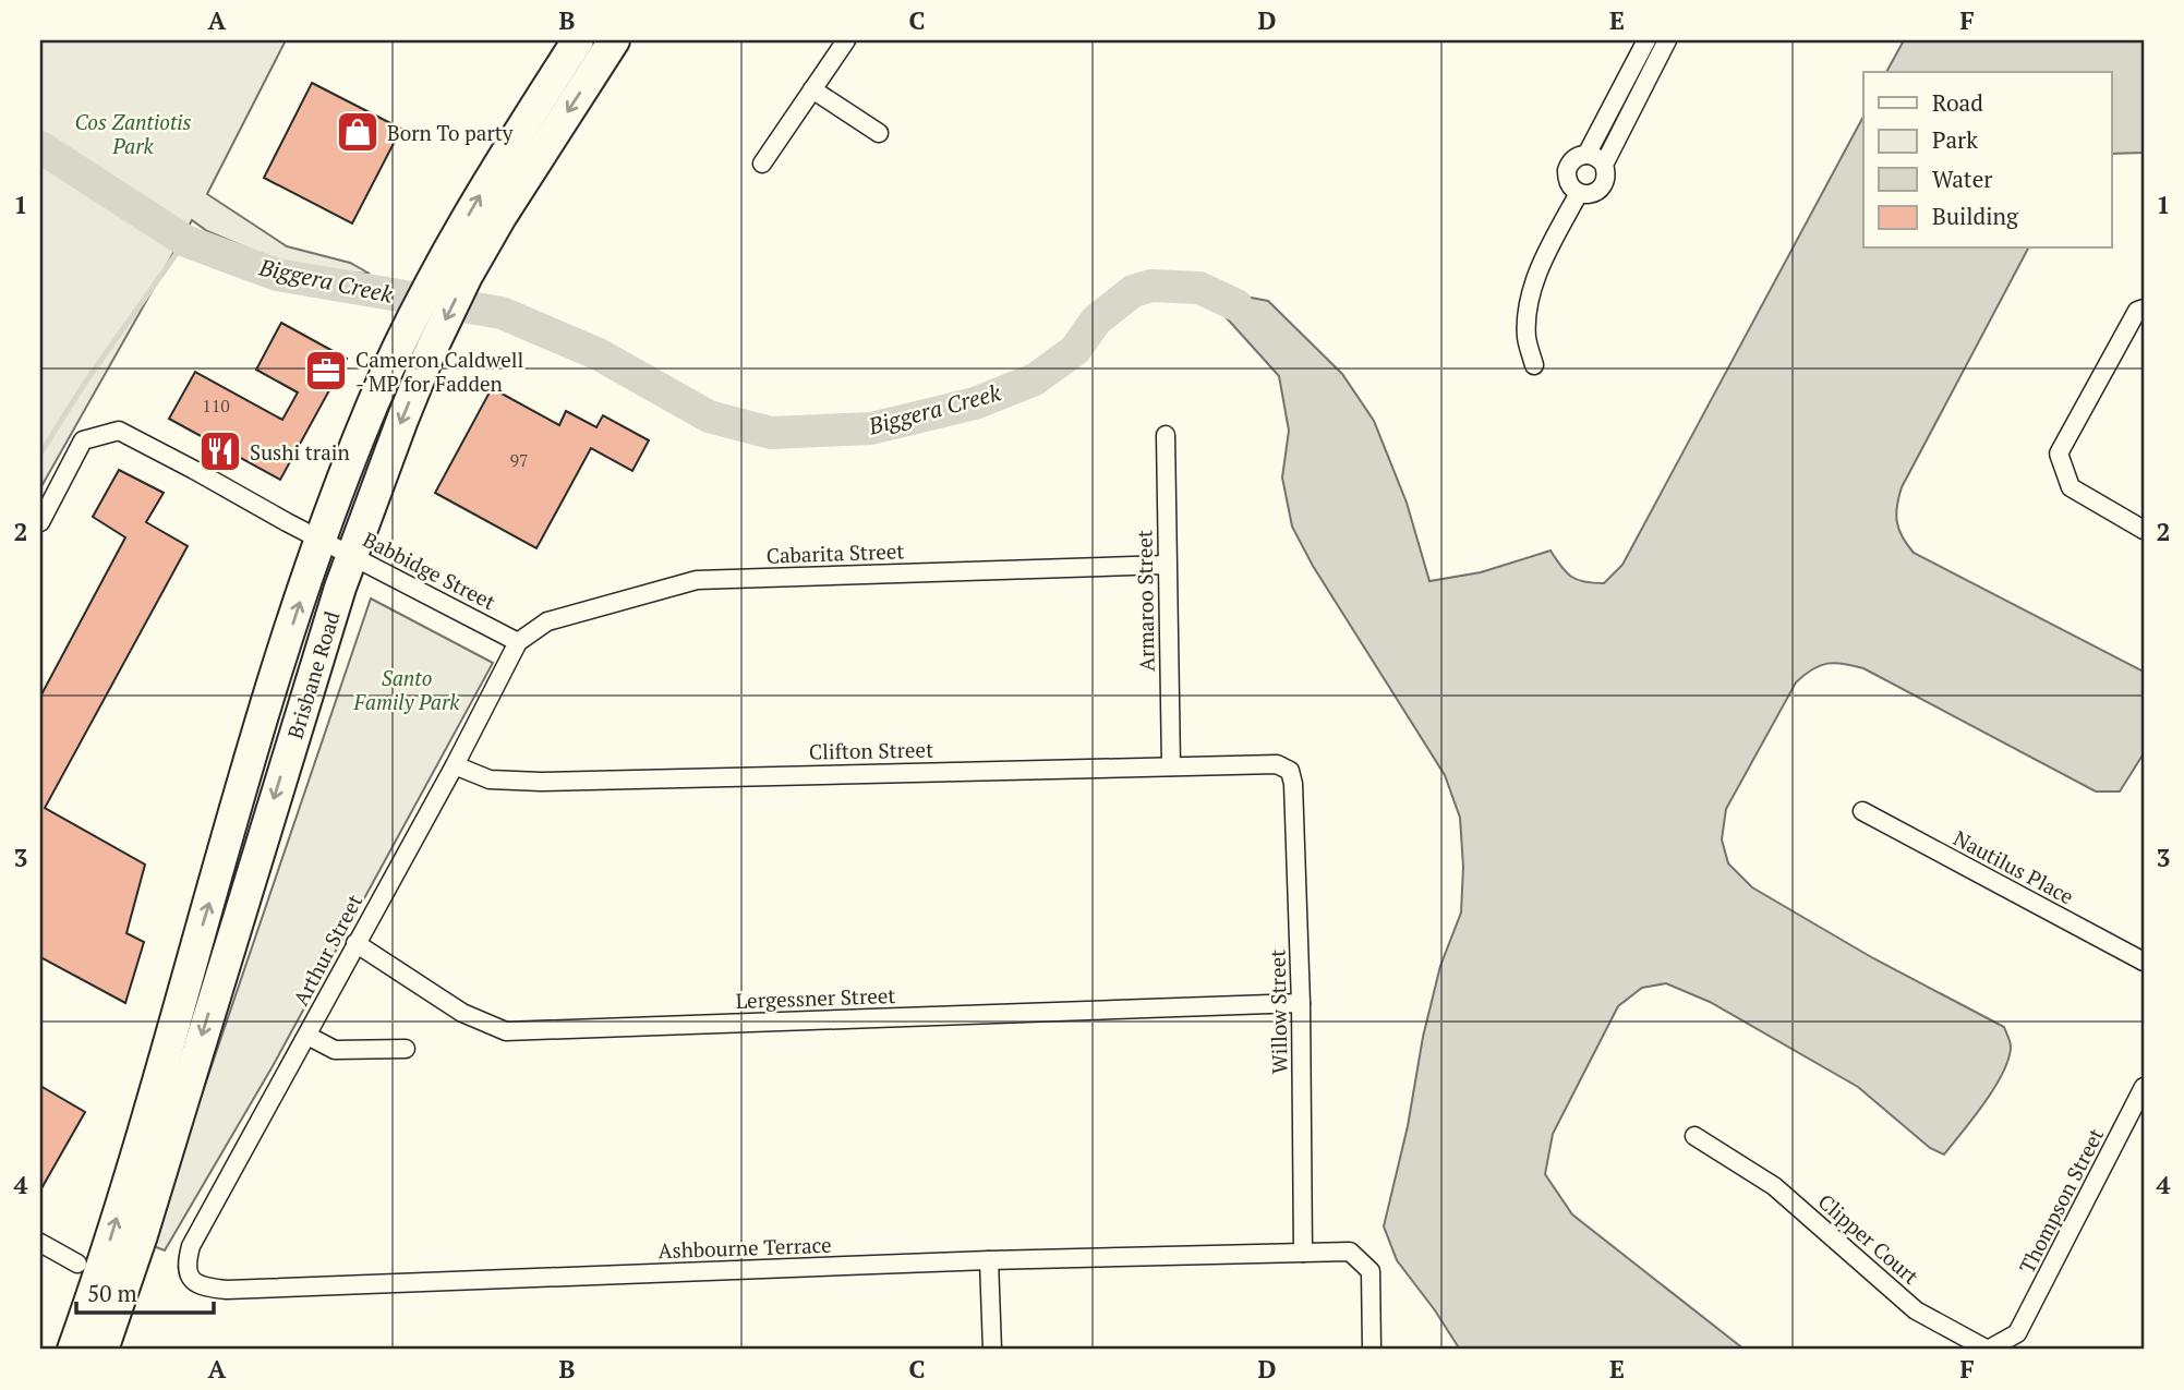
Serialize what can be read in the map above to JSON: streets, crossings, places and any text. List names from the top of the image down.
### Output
{
  "streets": {
    "highway": ["Brisbane Road"],
    "street": [
      "Cabarita Street",
      "Babbidge Street",
      "Armaroo Street",
      "Clifton Street",
      "Nautilus Place",
      "Arthur Street",
      "Lergessner Street",
      "Willow Street",
      "Thompson Street",
      "Clipper Court",
      "Ashbourne Terrace"
    ]
  },
  "crossings": [
    ["Cabarita Street", "Babbidge Street"],
    ["Cabarita Street", "Armaroo Street"],
    ["Cabarita Street", "Arthur Street"],
    ["Babbidge Street", "Brisbane Road"],
    ["Babbidge Street", "Arthur Street"],
    ["Armaroo Street", "Clifton Street"],
    ["Clifton Street", "Arthur Street"],
    ["Clifton Street", "Willow Street"],
    ["Arthur Street", "Lergessner Street"],
    ["Arthur Street", "Ashbourne Terrace"],
    ["Lergessner Street", "Willow Street"],
    ["Willow Street", "Ashbourne Terrace"],
    ["Thompson Street", "Clipper Court"]
  ],
  "water": ["Biggera Creek"],
  "parks": ["Cos Zantiotis Park", "Santo Family Park"],
  "places": {
    "shop": ["Born To party"],
    "office": ["Cameron Caldwell - MP for Fadden"],
    "restaurant": ["Sushi train"]
  },
  "house_numbers": ["110", "97"],
  "legend": [
    "Road",
    "Park",
    "Water",
    "Building"
  ],
  "scale_bar": "50 m",
  "grid": {
    "columns": [
      "A",
      "B",
      "C",
      "D",
      "E",
      "F"
    ],
    "rows": [
      "1",
      "2",
      "3",
      "4"
    ]
  }
}
